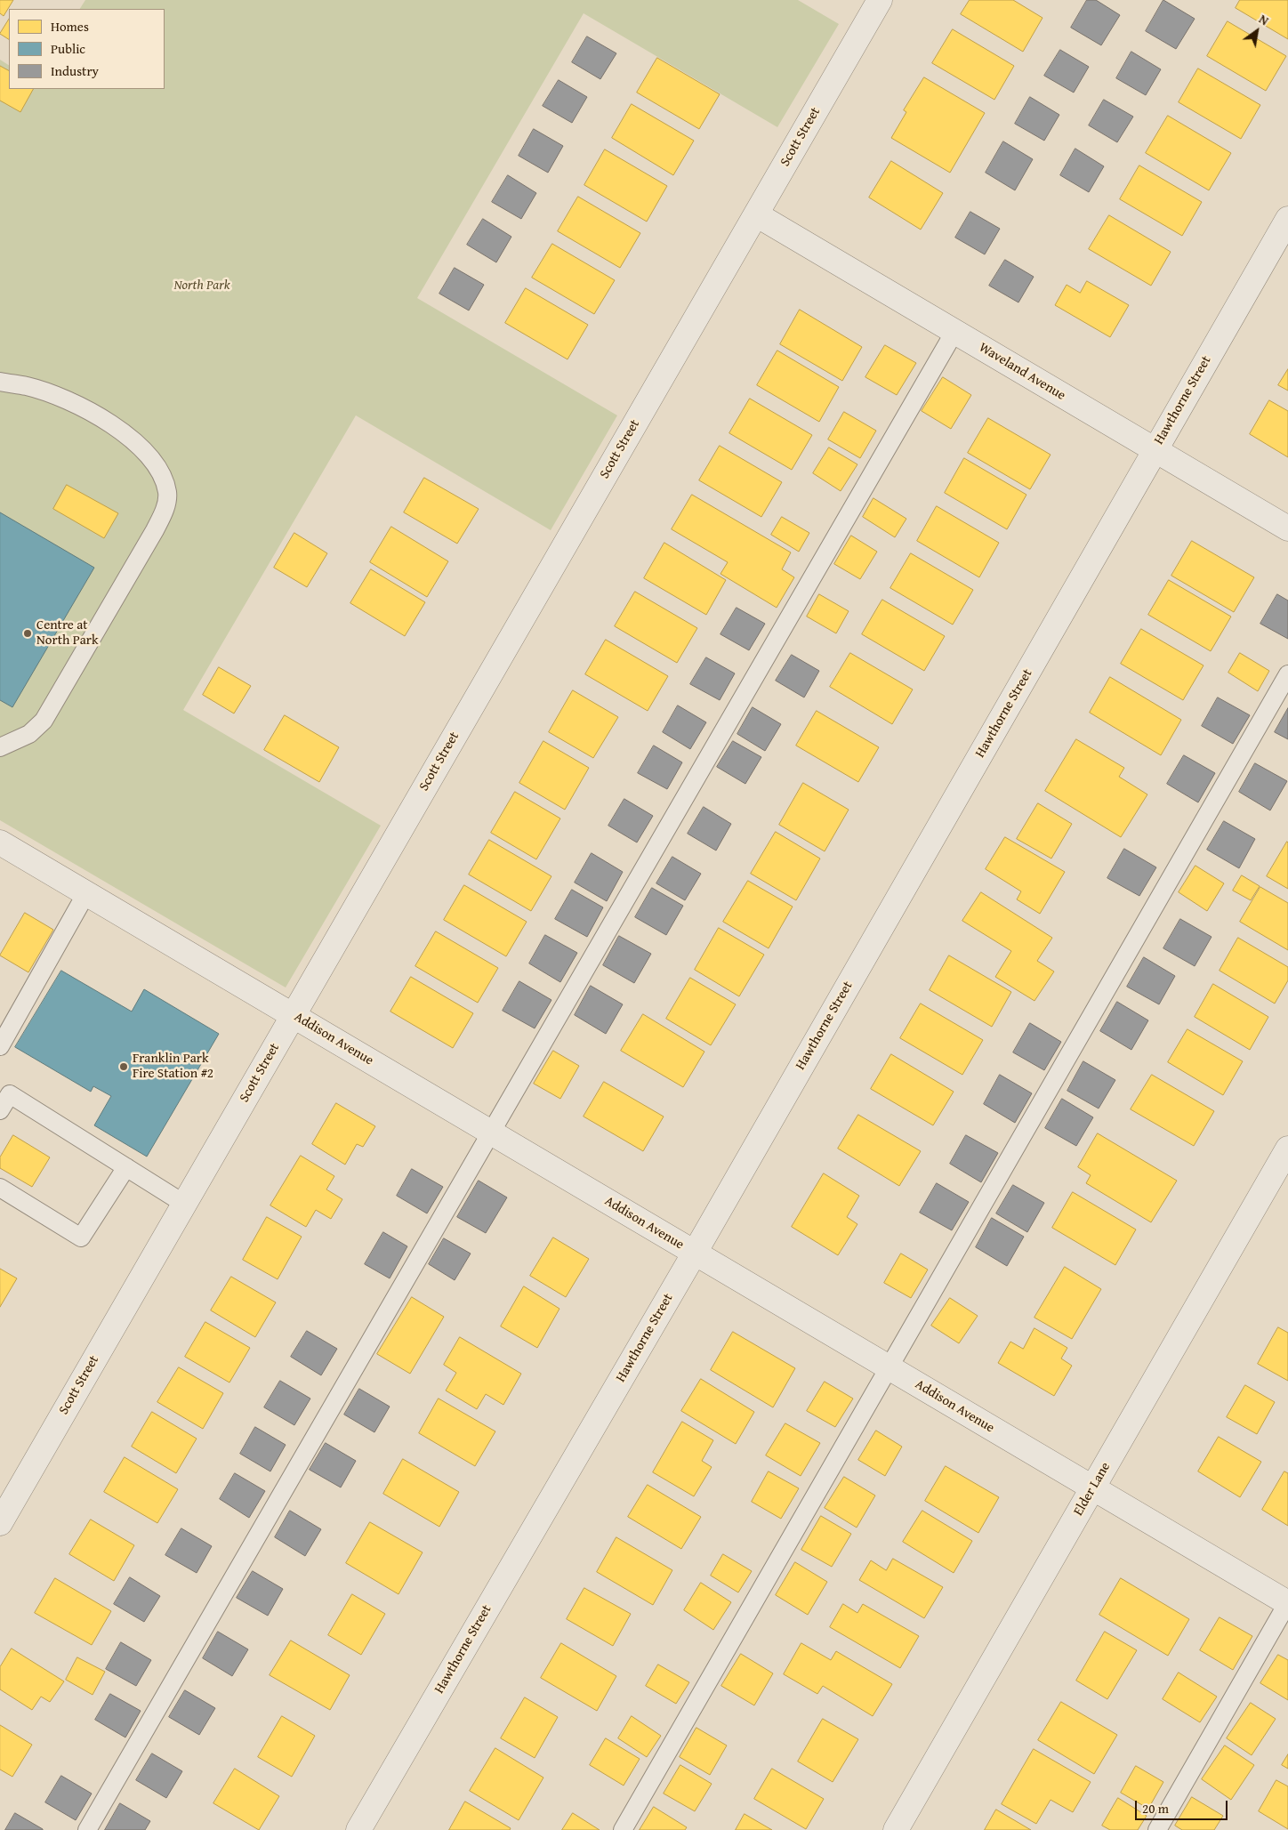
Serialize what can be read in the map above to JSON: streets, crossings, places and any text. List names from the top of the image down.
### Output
{
  "streets": {
    "street": [
      "Scott Street",
      "Waveland Avenue",
      "Hawthorne Street",
      "Addison Avenue",
      "Elder Lane"
    ]
  },
  "crossings": [
    ["Scott Street", "Waveland Avenue"],
    ["Scott Street", "Addison Avenue"],
    ["Waveland Avenue", "Hawthorne Street"],
    ["Hawthorne Street", "Addison Avenue"],
    ["Addison Avenue", "Elder Lane"]
  ],
  "parks": ["North Park"],
  "places": ["Centre at North Park", "Franklin Park Fire Station #2"],
  "legend": ["Homes", "Public", "Industry"],
  "scale_bar": "20 m",
  "north": "top right"
}
